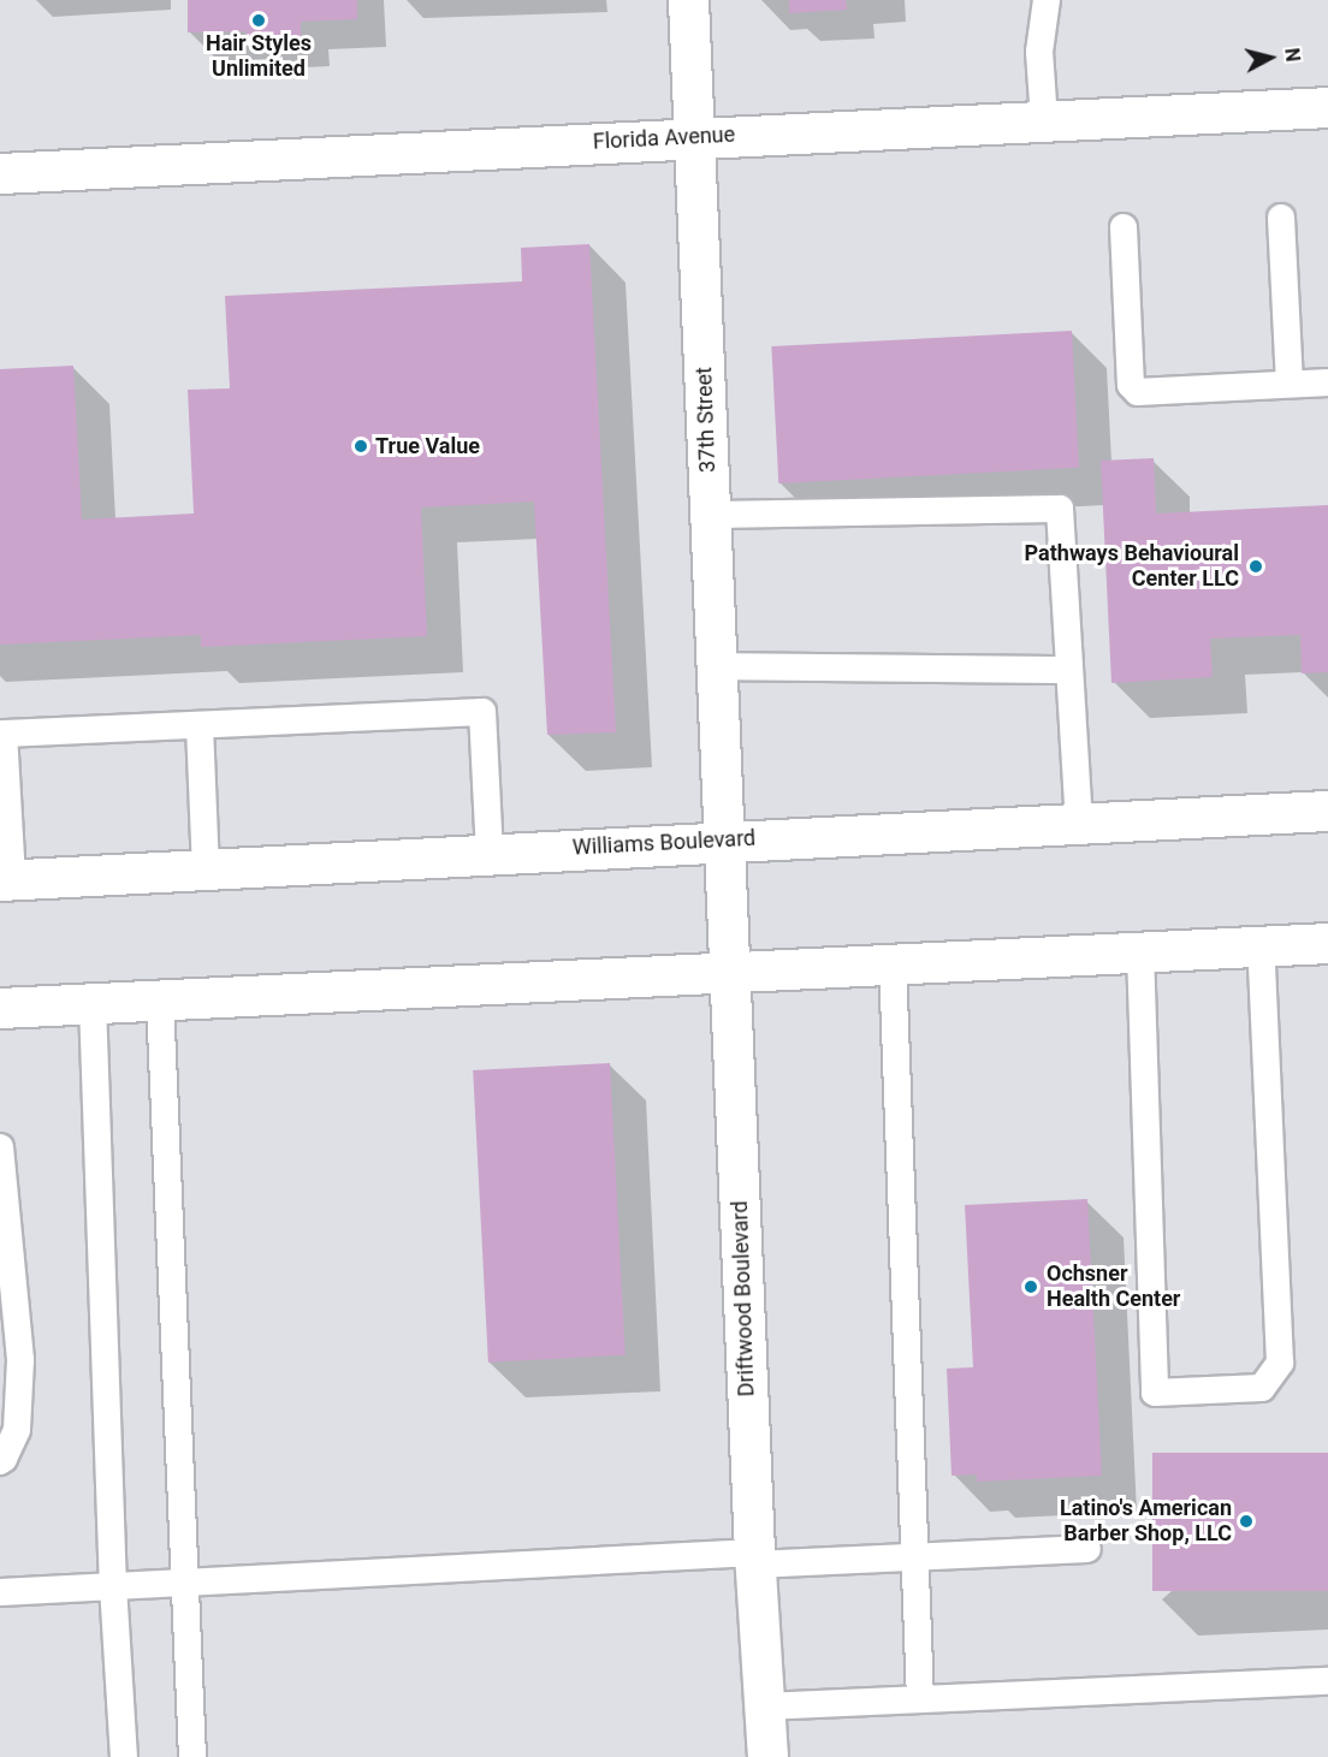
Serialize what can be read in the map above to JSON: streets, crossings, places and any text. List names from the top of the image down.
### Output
{
  "streets": {
    "street": [
      "Florida Avenue",
      "37th Street",
      "Williams Boulevard",
      "Driftwood Boulevard"
    ]
  },
  "crossings": [
    ["Florida Avenue", "37th Street"],
    ["37th Street", "Williams Boulevard"],
    ["37th Street", "Driftwood Boulevard"],
    ["Williams Boulevard", "Driftwood Boulevard"]
  ],
  "places": [
    "Hair Styles Unlimited",
    "True Value",
    "Pathways Behavioural Center LLC",
    "Ochsner Health Center",
    "Latino's American Barber Shop, LLC"
  ],
  "north": "right"
}
